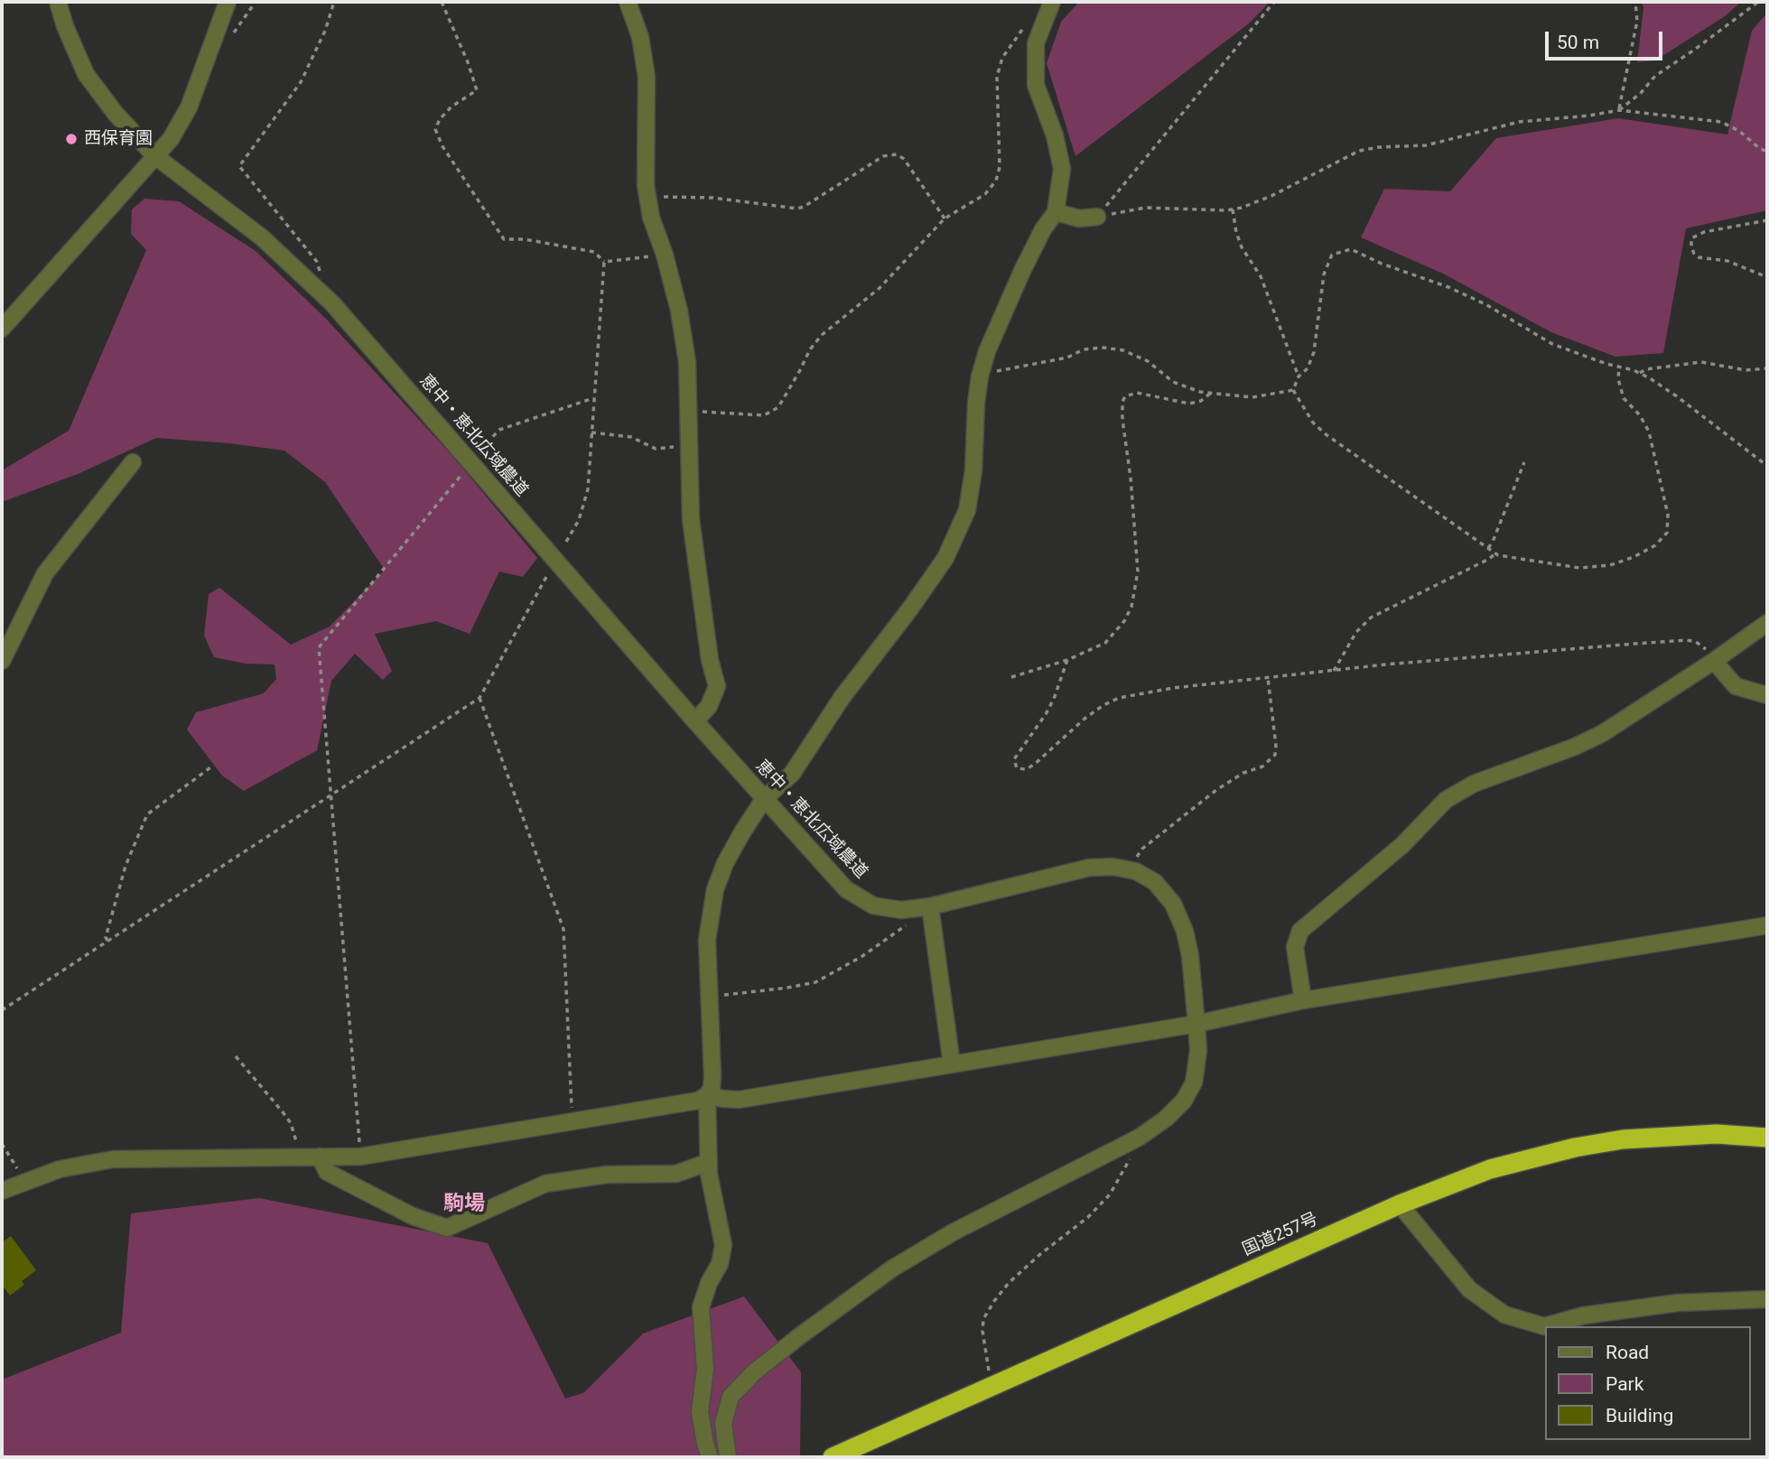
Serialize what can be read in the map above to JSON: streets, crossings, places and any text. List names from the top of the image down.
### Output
{
  "streets": {
    "highway": ["国道257号"],
    "street": ["恵中・恵北広域農道"]
  },
  "districts": ["駒場"],
  "places": ["西保育園"],
  "legend": ["Road", "Park", "Building"],
  "scale_bar": "50 m"
}
